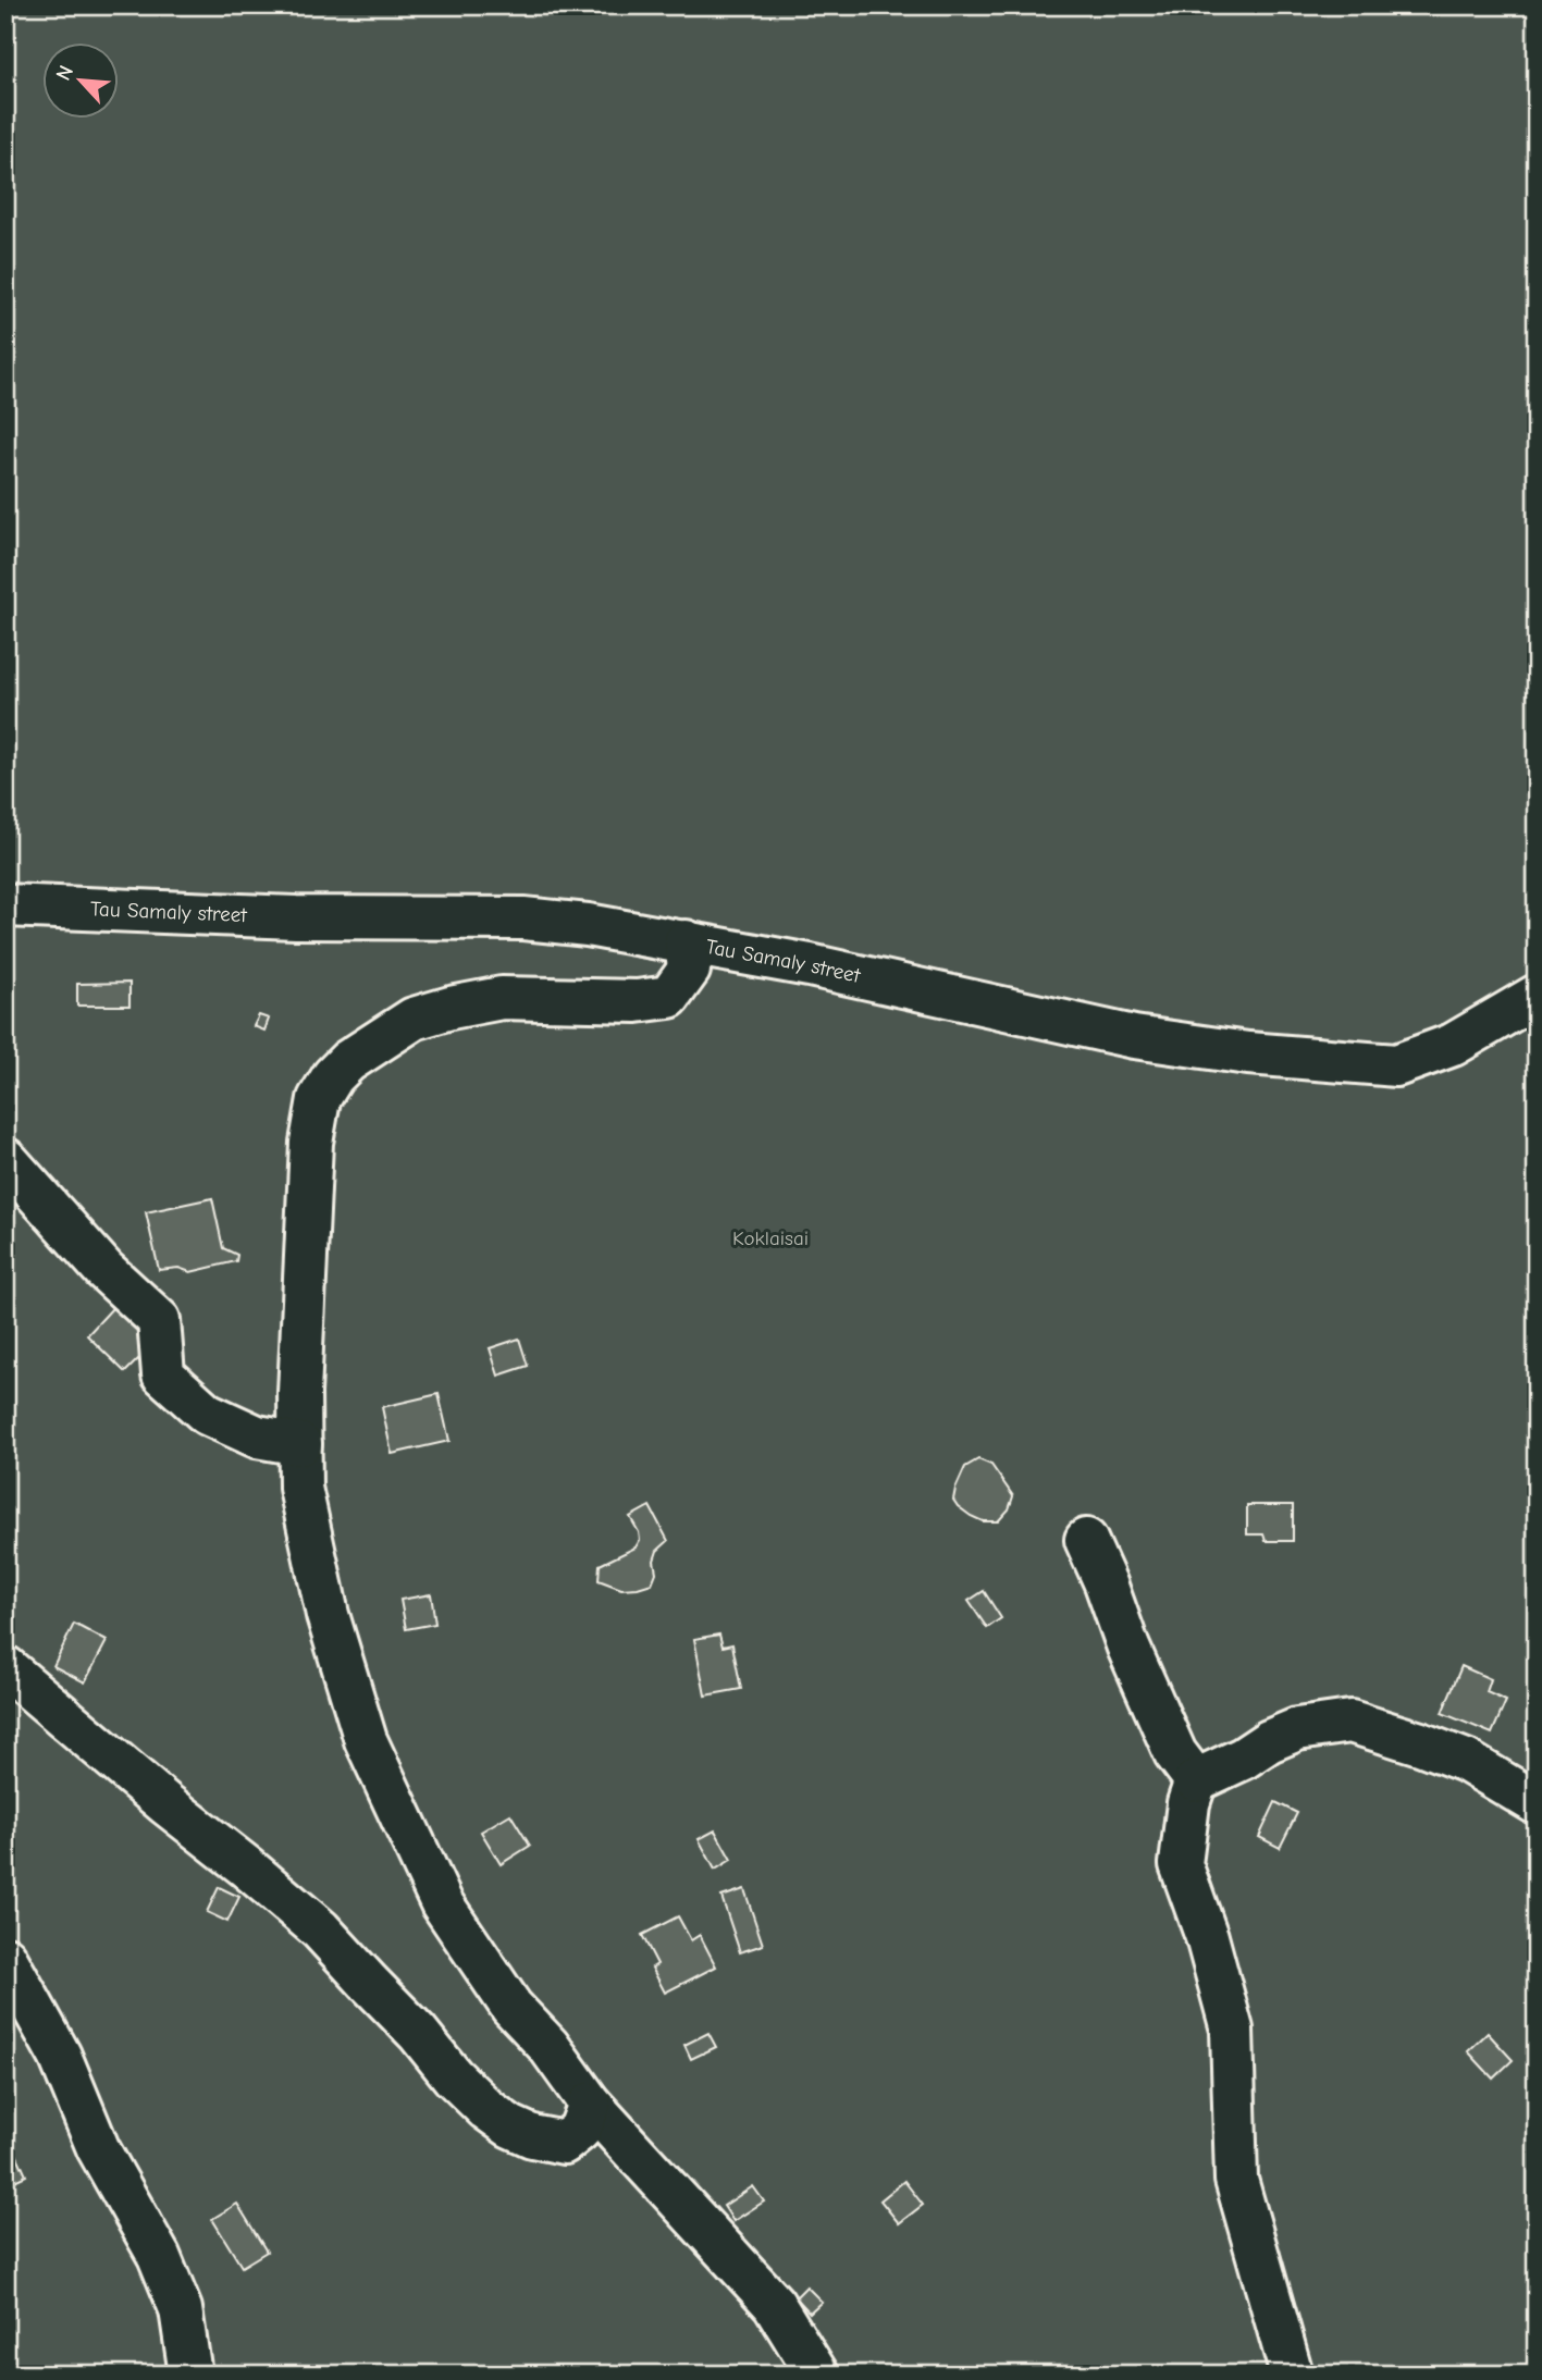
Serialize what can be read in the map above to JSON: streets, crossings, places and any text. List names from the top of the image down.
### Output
{
  "streets": {
    "street": ["Tau Samaly street"]
  },
  "parks": ["Koklaisai"],
  "north": "top left"
}
